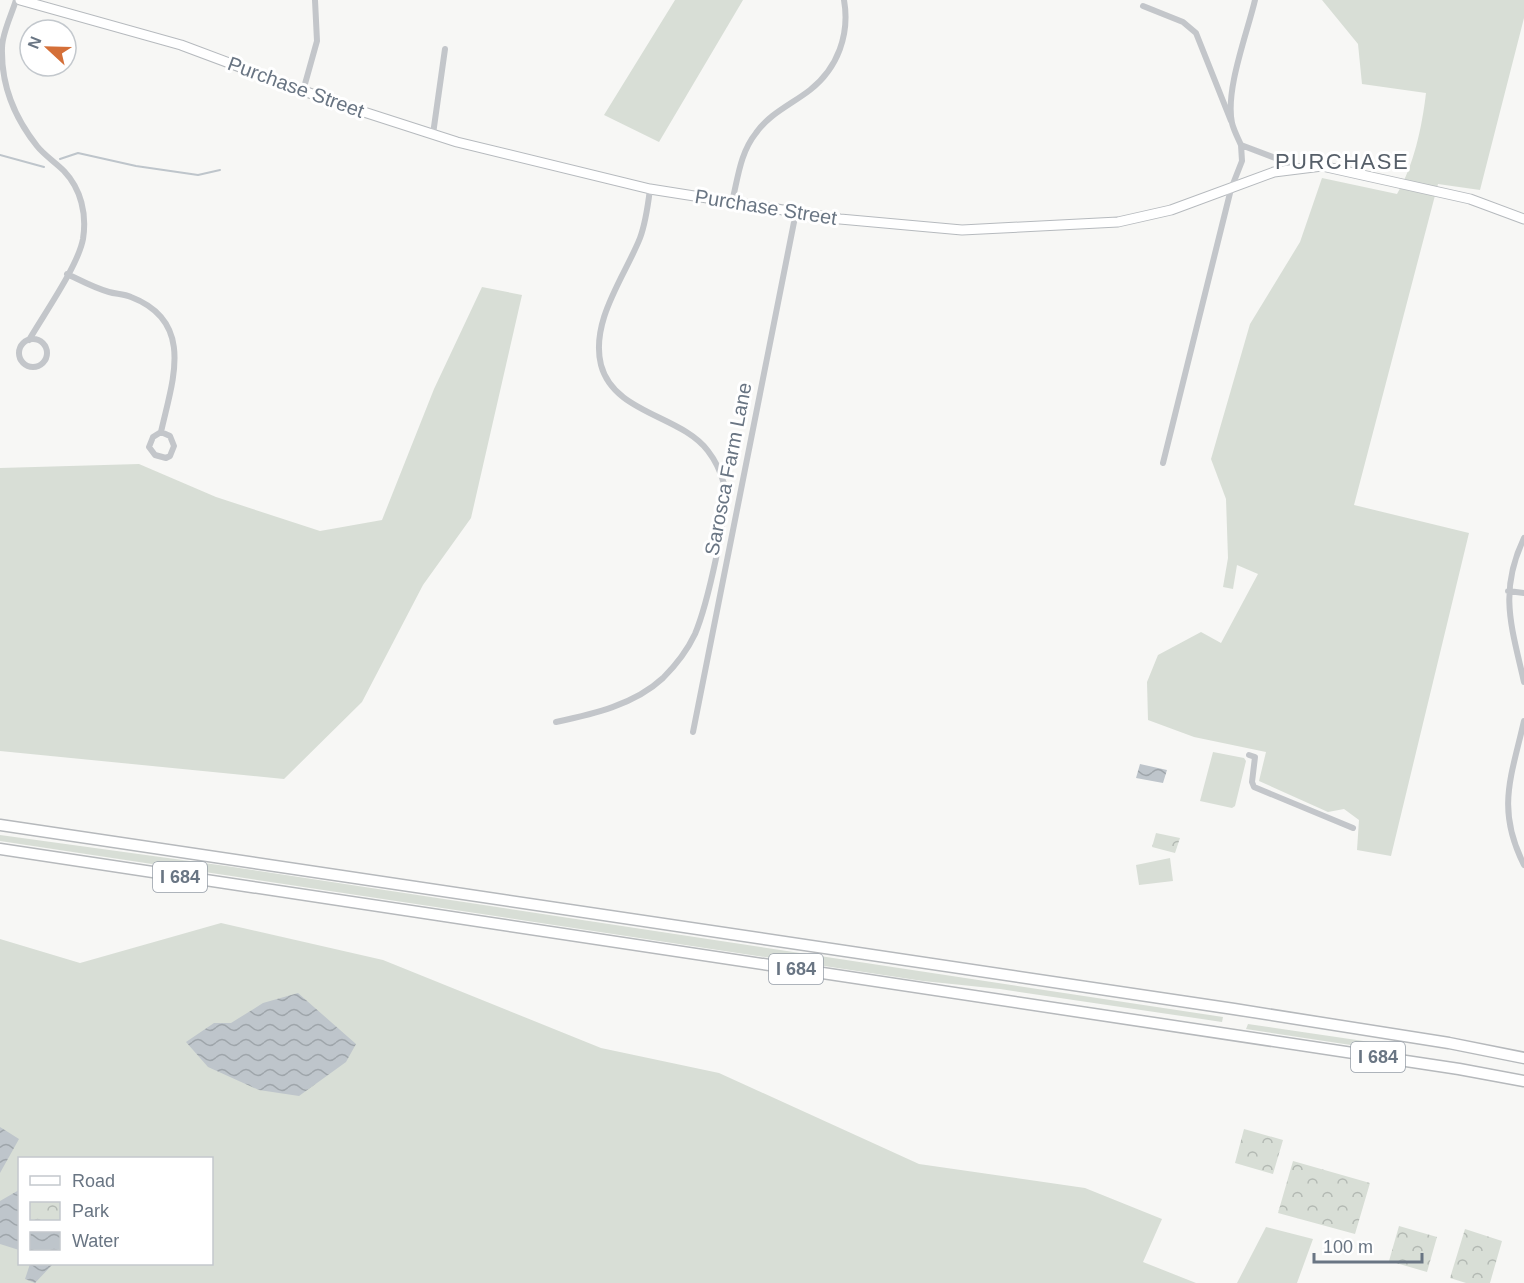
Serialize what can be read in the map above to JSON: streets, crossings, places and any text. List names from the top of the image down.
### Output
{
  "streets": {
    "highway": ["I 684"],
    "main road": ["Purchase Street"],
    "street": ["Sarosca Farm Lane"]
  },
  "crossings": [
    ["Purchase Street", "Sarosca Farm Lane"]
  ],
  "districts": ["PURCHASE"],
  "legend": ["Road", "Park", "Water"],
  "scale_bar": "100 m",
  "north": "left"
}
